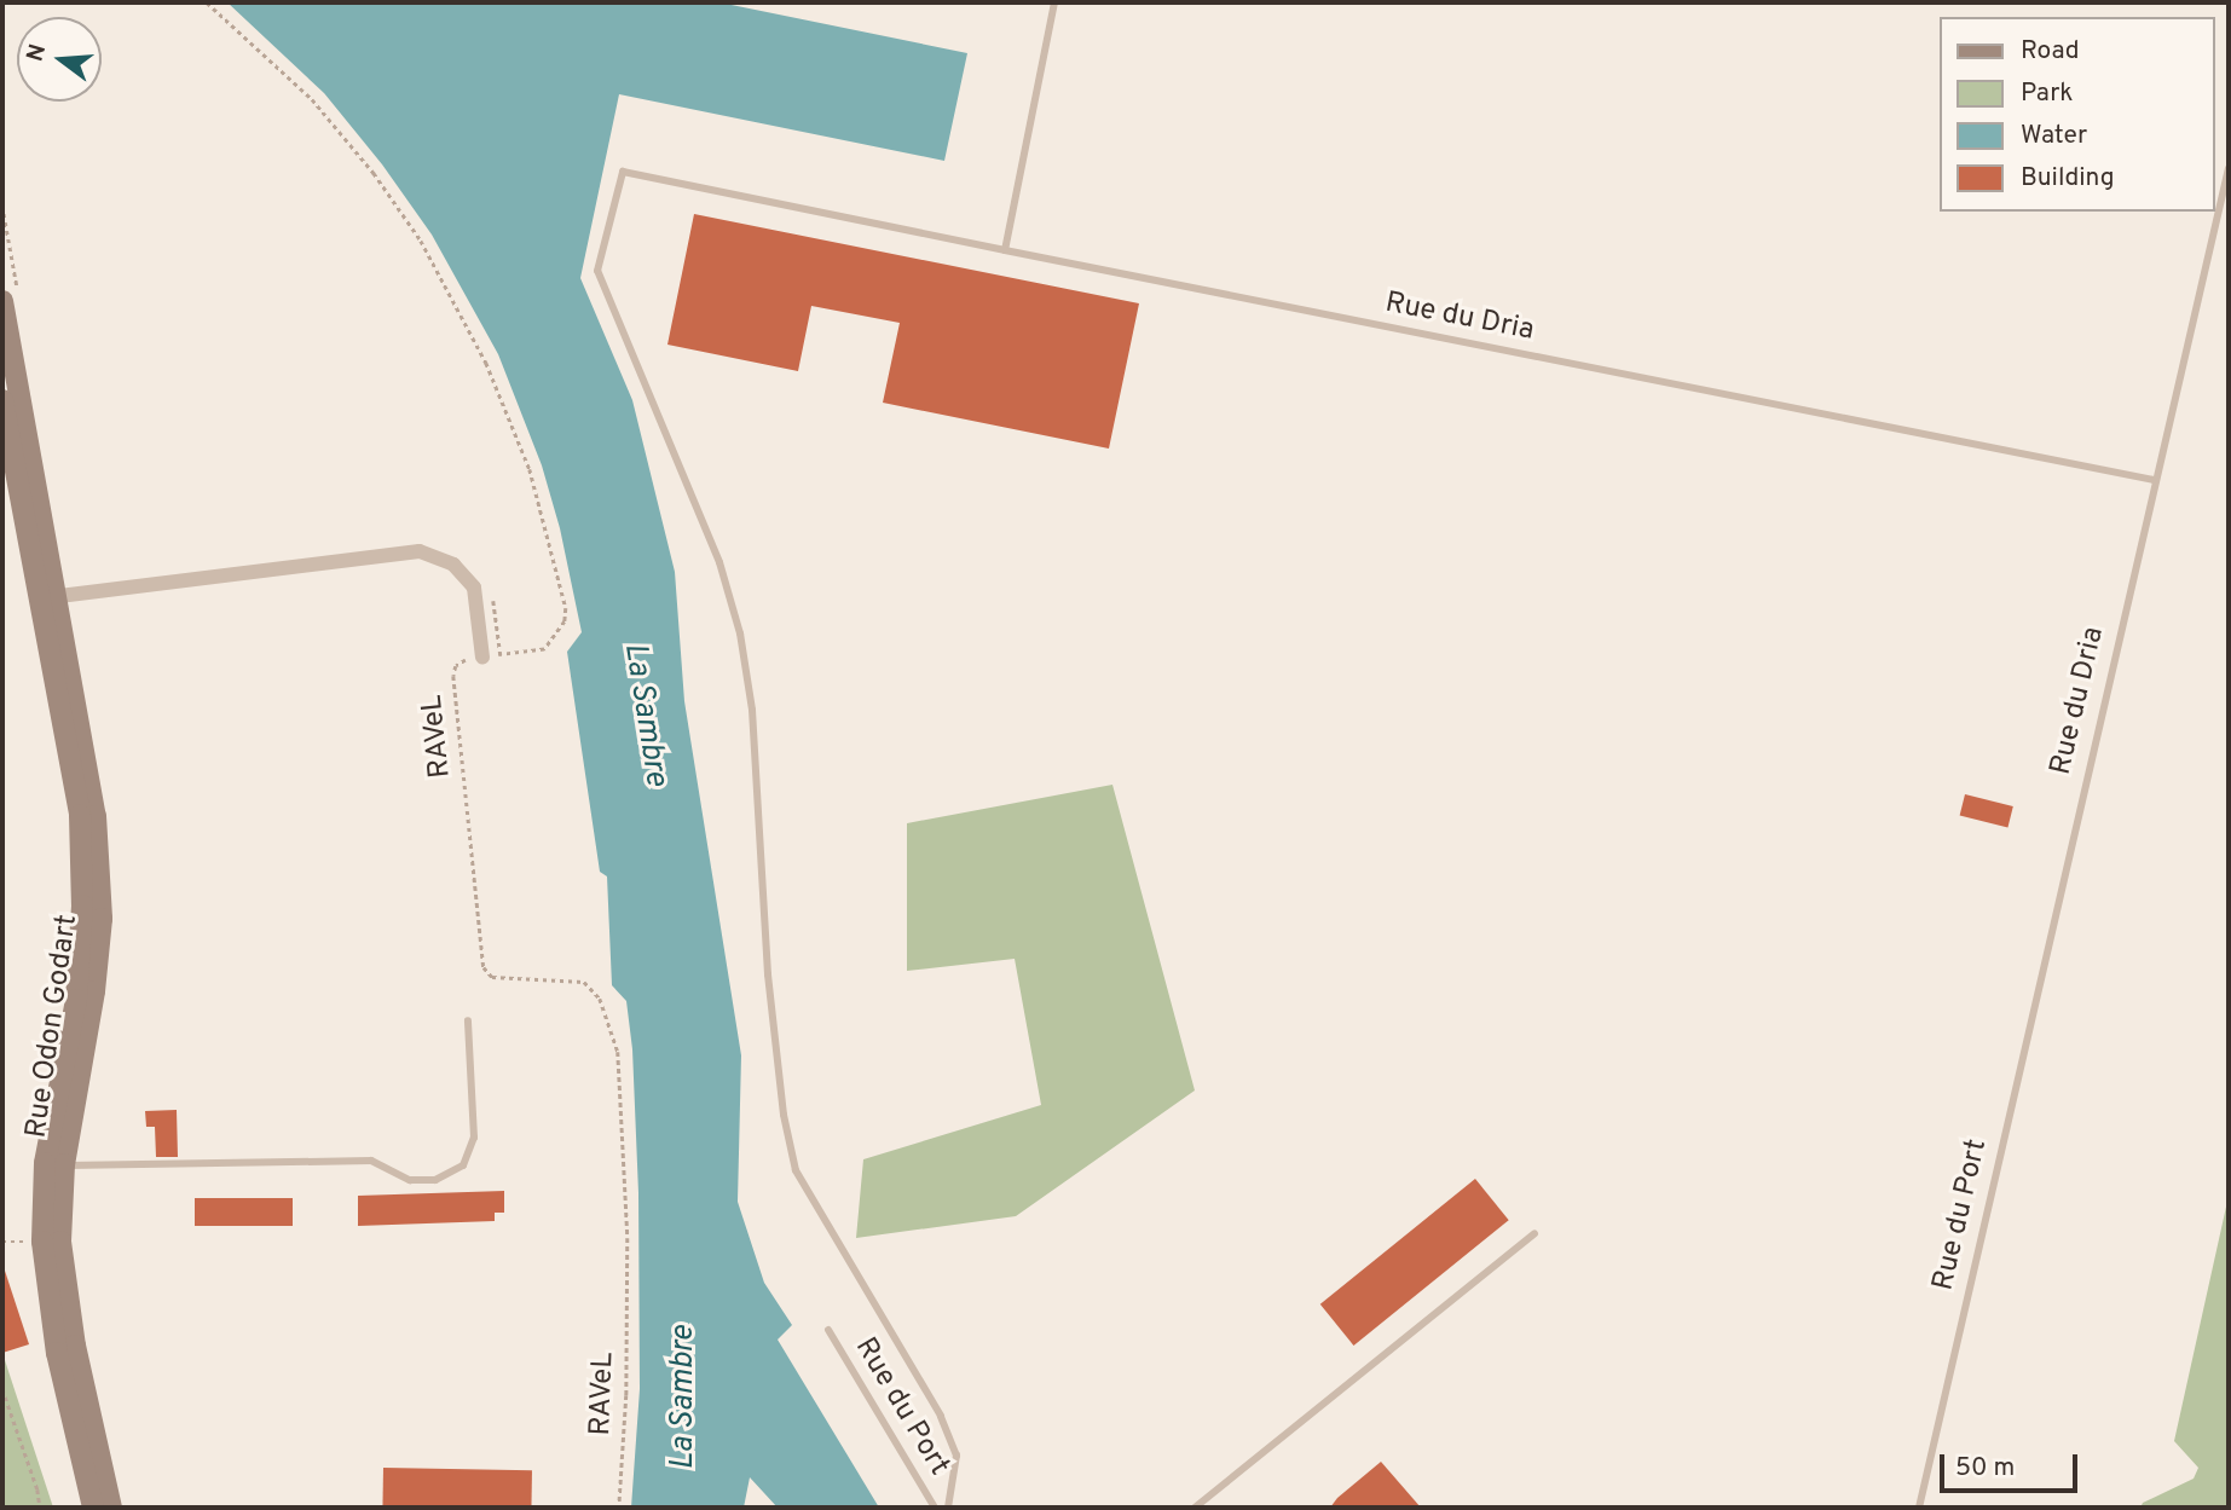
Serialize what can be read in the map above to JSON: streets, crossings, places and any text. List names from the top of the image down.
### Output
{
  "streets": {
    "main road": ["Rue Odon Godart"],
    "lane": ["Rue du Dria", "Rue du Port"],
    "path": ["RAVeL"]
  },
  "crossings": [
    ["Rue du Dria", "Rue du Port"]
  ],
  "water": ["La Sambre"],
  "legend": [
    "Road",
    "Park",
    "Water",
    "Building"
  ],
  "scale_bar": "50 m",
  "north": "left"
}
